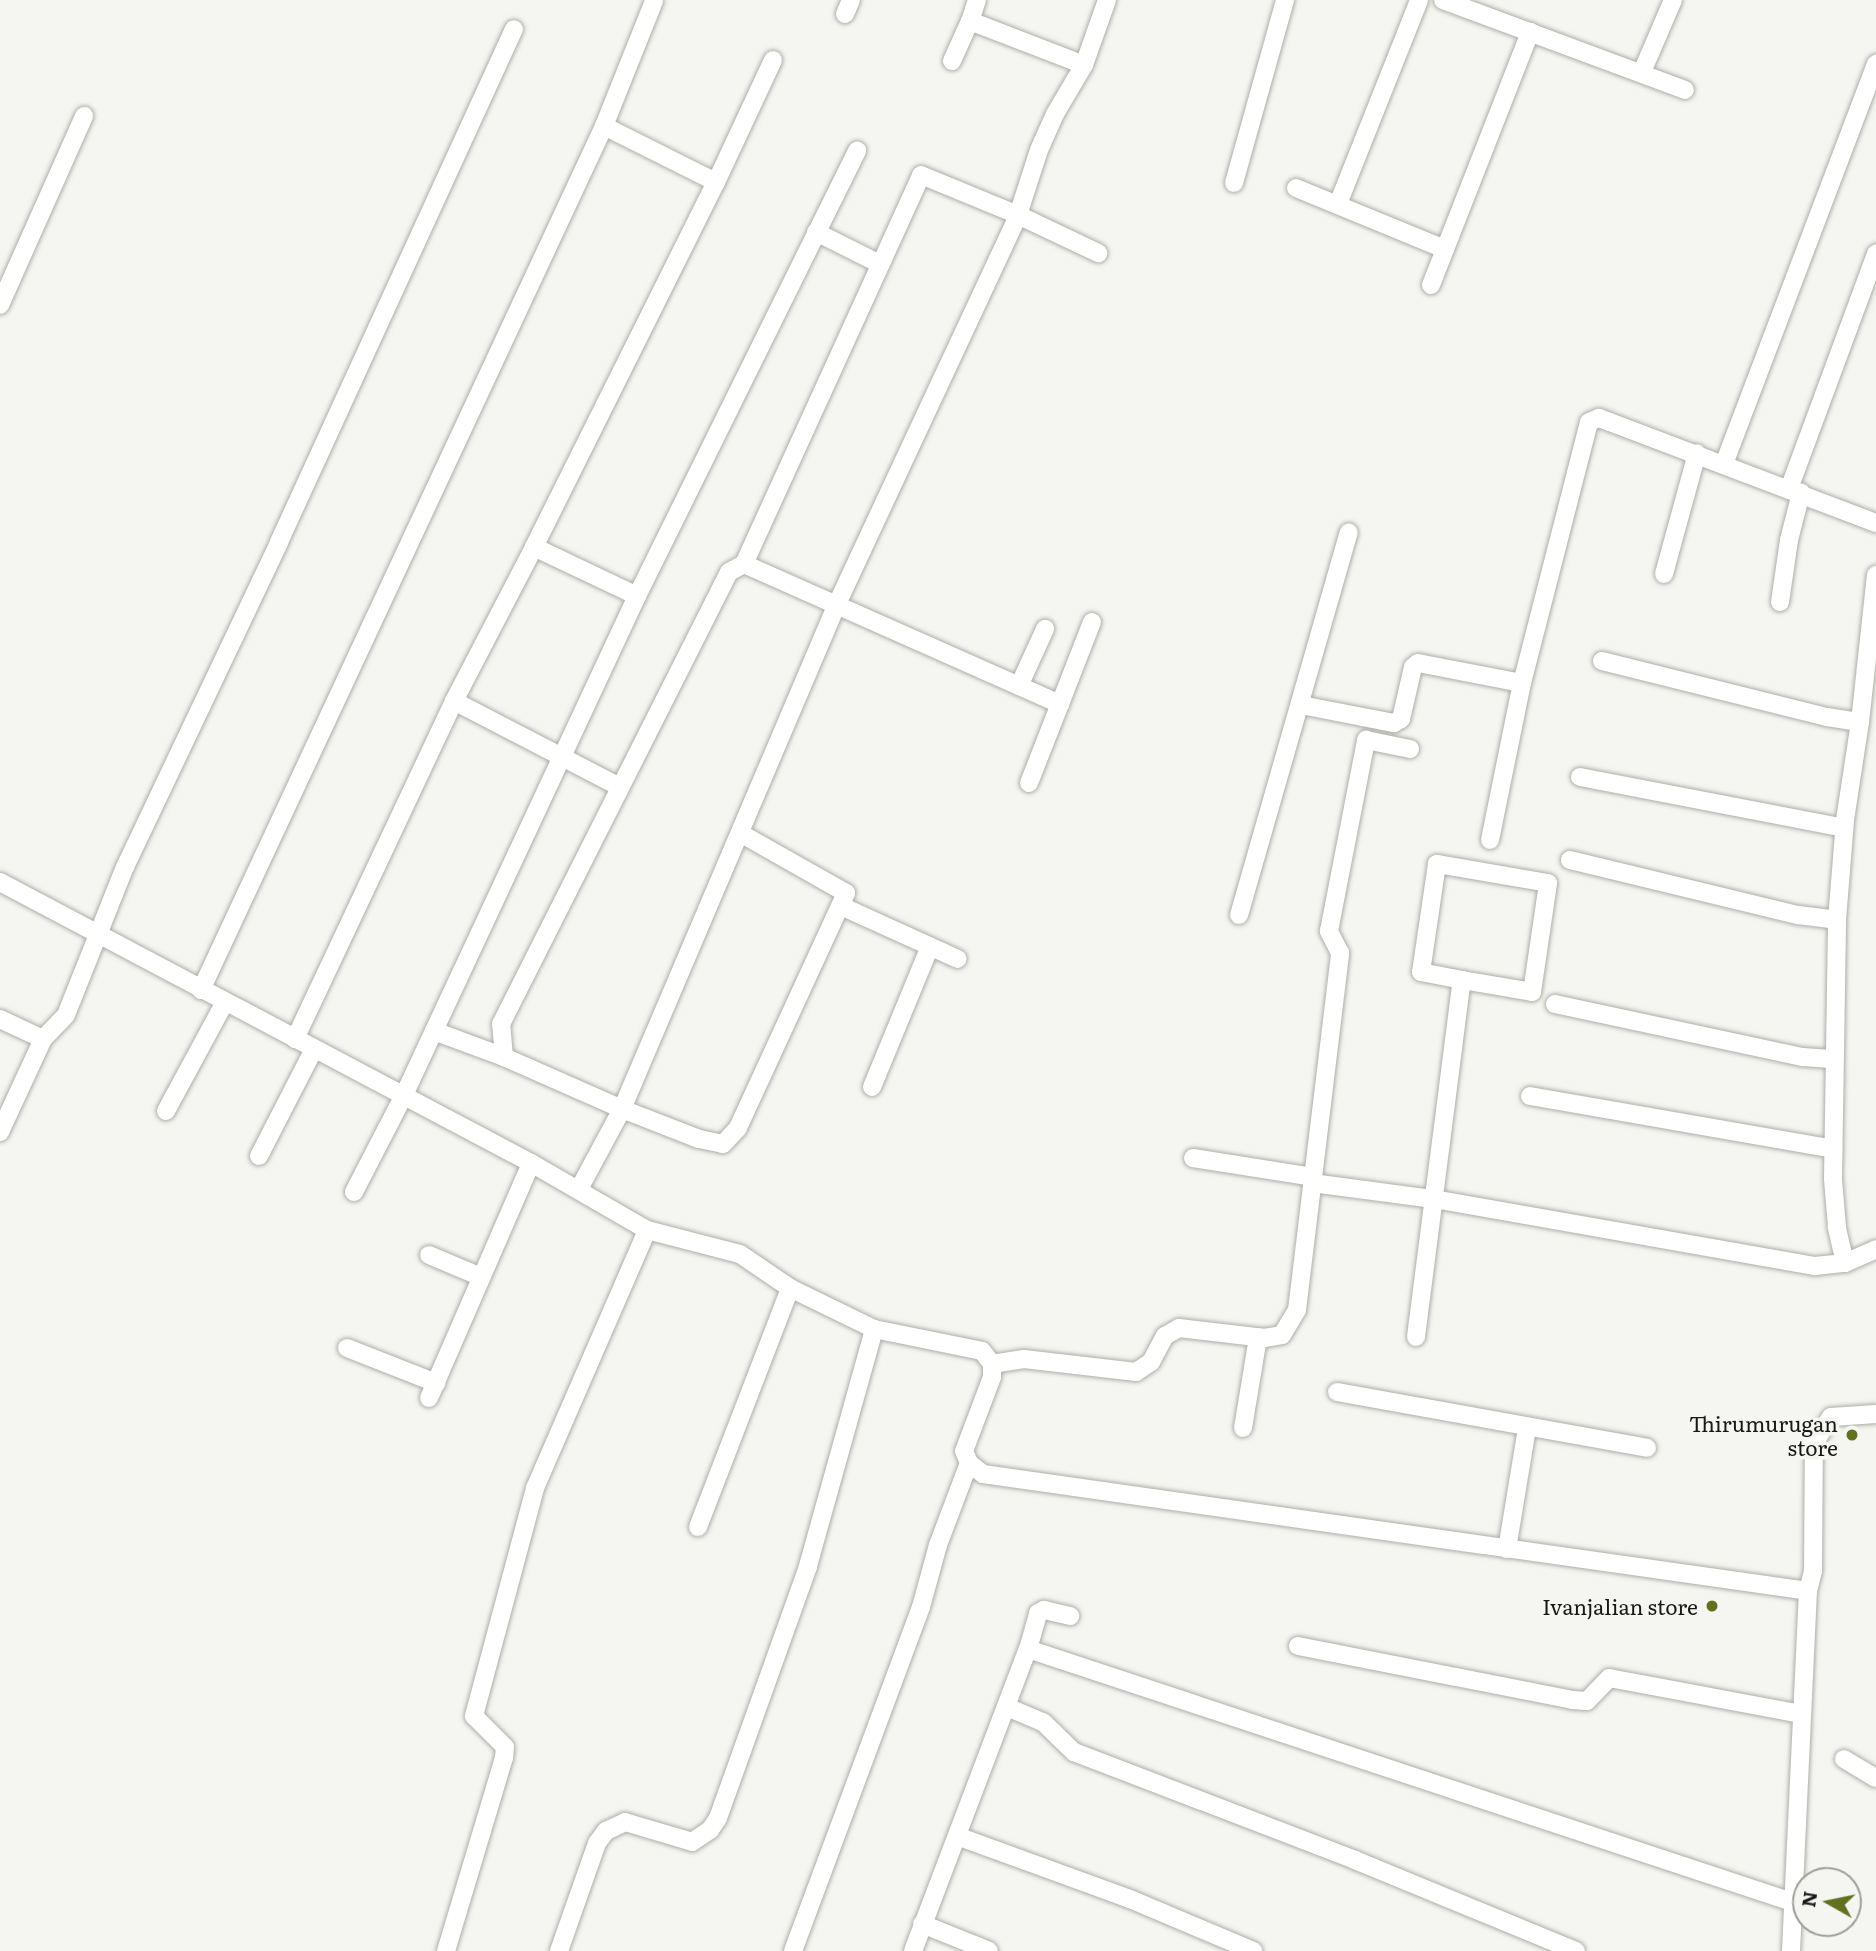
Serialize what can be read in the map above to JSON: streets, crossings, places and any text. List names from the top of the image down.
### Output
{
  "places": ["Thirumurugan store", "Ivanjalian store"],
  "north": "left"
}
